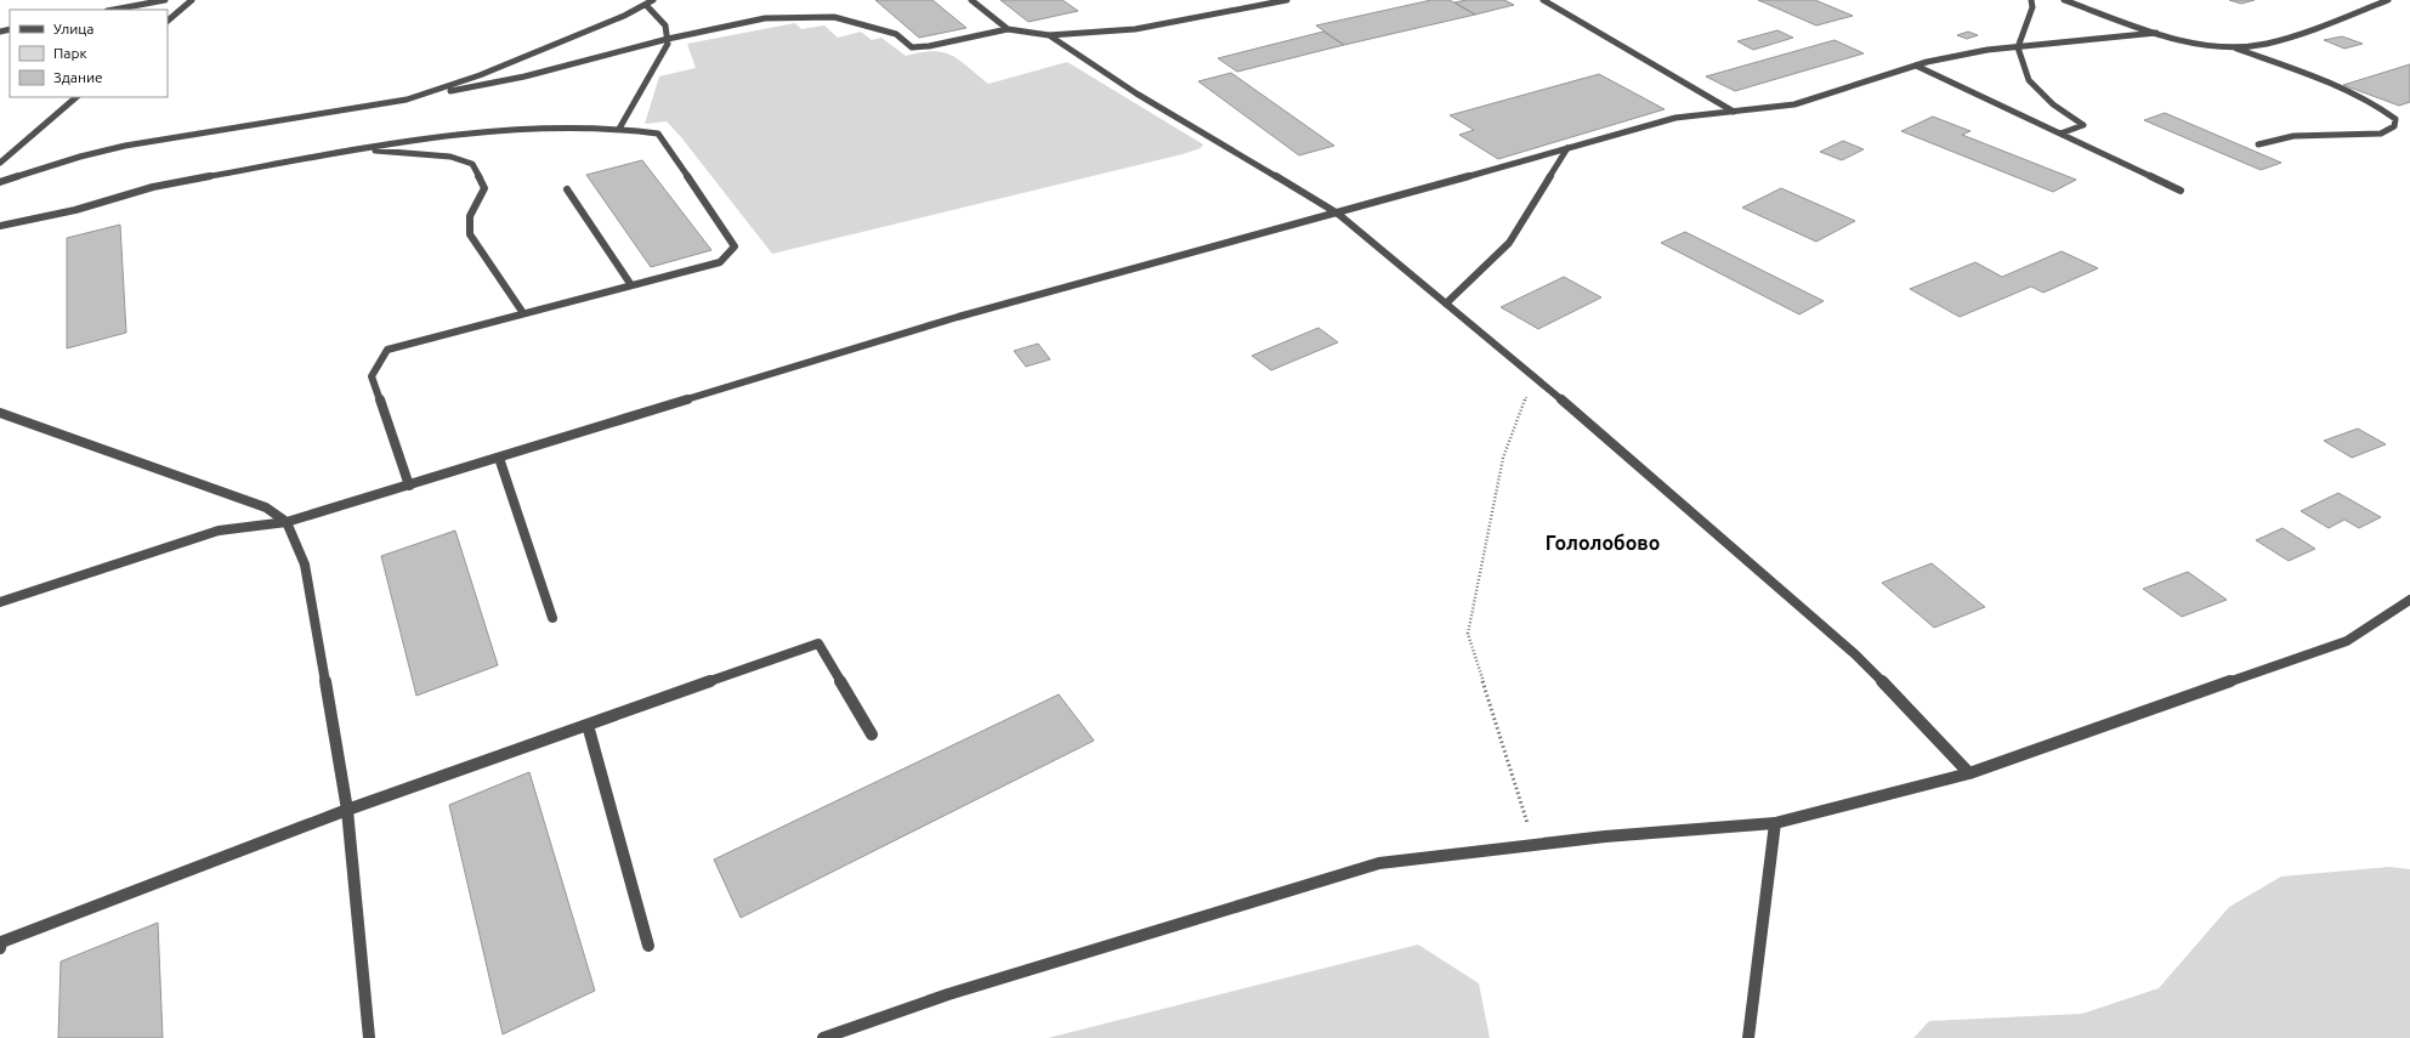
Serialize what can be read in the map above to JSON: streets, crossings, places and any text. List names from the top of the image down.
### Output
{
  "districts": ["Гололобово"],
  "legend": ["Улица", "Парк", "Здание"]
}
